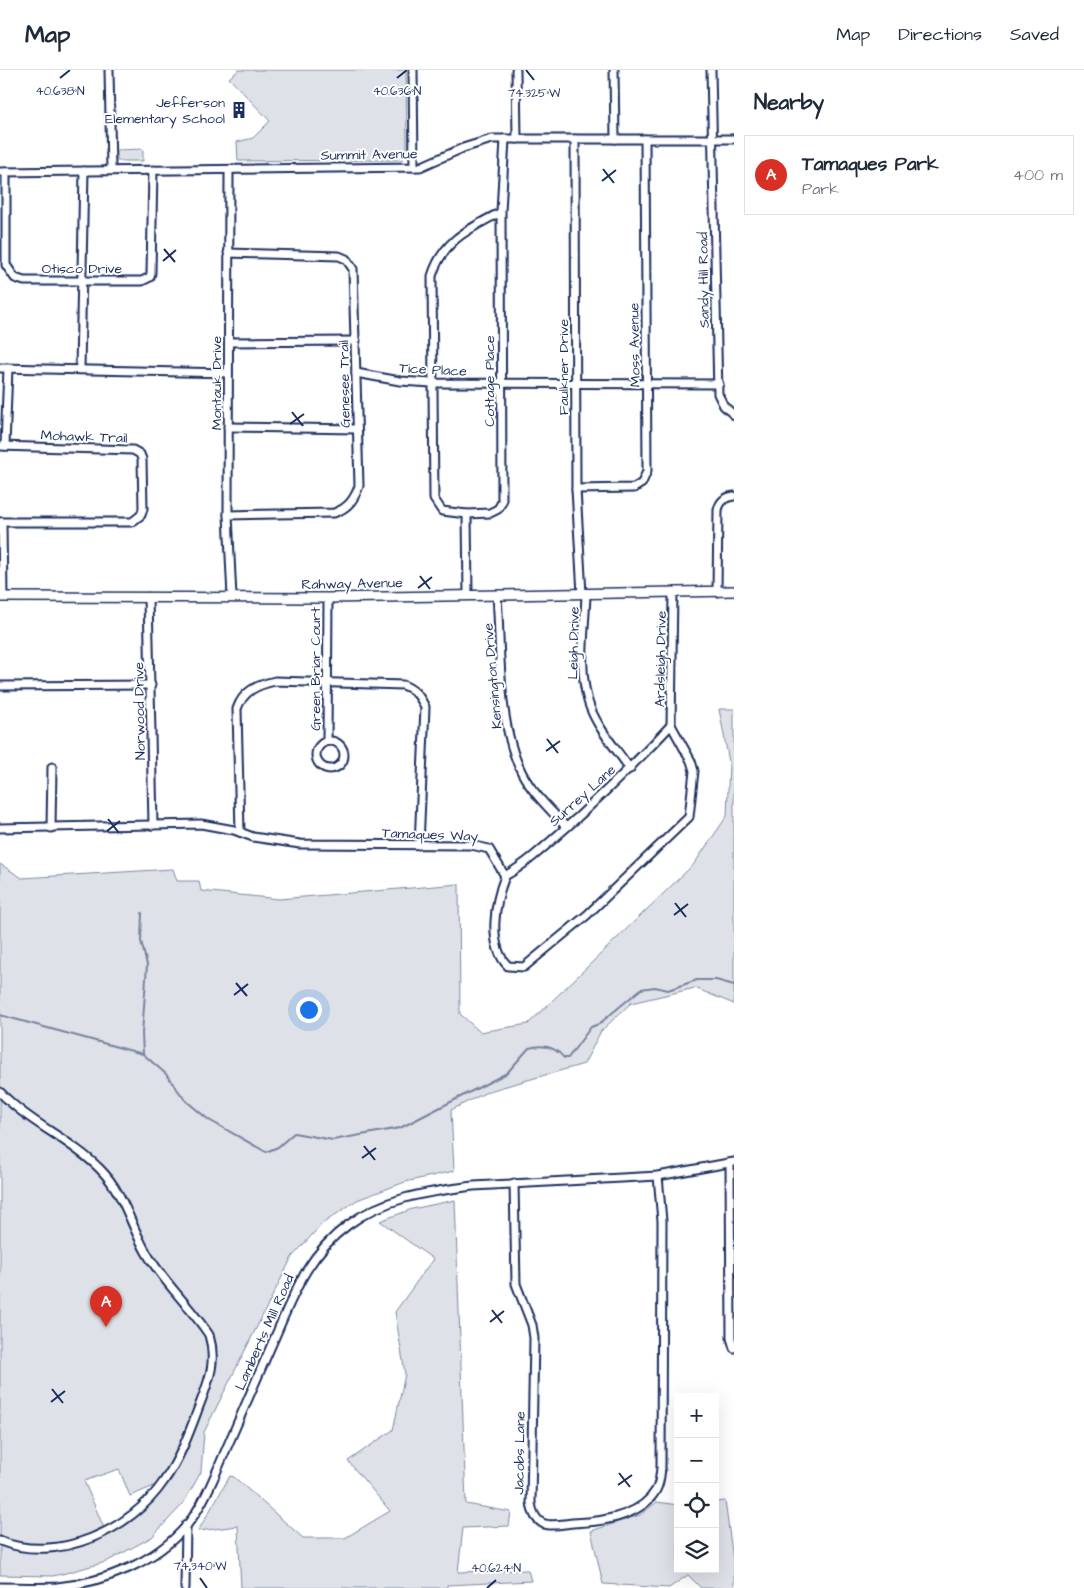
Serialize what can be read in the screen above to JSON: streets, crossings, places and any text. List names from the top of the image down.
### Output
{
  "streets": {
    "street": [
      "Summit Avenue",
      "Otisco Drive",
      "Sandy Hill Road",
      "Moss Avenue",
      "Faulkner Drive",
      "Tice Place",
      "Cottage Place",
      "Montauk Drive",
      "Genesee Trail",
      "Mohawk Trail",
      "Rahway Avenue",
      "Leigh Drive",
      "Ardsleigh Drive",
      "Green Briar Court",
      "Kensington Drive",
      "Norwood Drive",
      "Surrey Lane",
      "Tamaques Way",
      "Lamberts Mill Road",
      "Jacobs Lane"
    ]
  },
  "crossings": [
    ["Summit Avenue", "Otisco Drive"],
    ["Summit Avenue", "Sandy Hill Road"],
    ["Summit Avenue", "Moss Avenue"],
    ["Summit Avenue", "Faulkner Drive"],
    ["Summit Avenue", "Cottage Place"],
    ["Summit Avenue", "Montauk Drive"],
    ["Sandy Hill Road", "Tice Place"],
    ["Moss Avenue", "Faulkner Drive"],
    ["Moss Avenue", "Tice Place"],
    ["Faulkner Drive", "Tice Place"],
    ["Faulkner Drive", "Rahway Avenue"],
    ["Faulkner Drive", "Leigh Drive"],
    ["Tice Place", "Cottage Place"],
    ["Tice Place", "Genesee Trail"],
    ["Montauk Drive", "Genesee Trail"],
    ["Montauk Drive", "Rahway Avenue"],
    ["Rahway Avenue", "Leigh Drive"],
    ["Rahway Avenue", "Ardsleigh Drive"],
    ["Rahway Avenue", "Green Briar Court"],
    ["Rahway Avenue", "Kensington Drive"],
    ["Rahway Avenue", "Norwood Drive"],
    ["Leigh Drive", "Surrey Lane"],
    ["Ardsleigh Drive", "Surrey Lane"],
    ["Kensington Drive", "Surrey Lane"],
    ["Norwood Drive", "Tamaques Way"],
    ["Surrey Lane", "Tamaques Way"],
    ["Lamberts Mill Road", "Jacobs Lane"]
  ],
  "places": {
    "building": ["Jefferson Elementary School"]
  },
  "page": {
    "header": "Map",
    "nav": ["Map", "Directions", "Saved"],
    "heading": "Nearby",
    "list": [
      {
        "mark": "A",
        "name": "Tamaques Park",
        "note": "Park",
        "value": "400 m"
      }
    ],
    "pins": "A",
    "map_buttons": ["+", "−"]
  },
  "coordinates": [
    "40.638°N",
    "40.636°N",
    "74.325°W",
    "74.340°W",
    "40.624°N"
  ]
}
